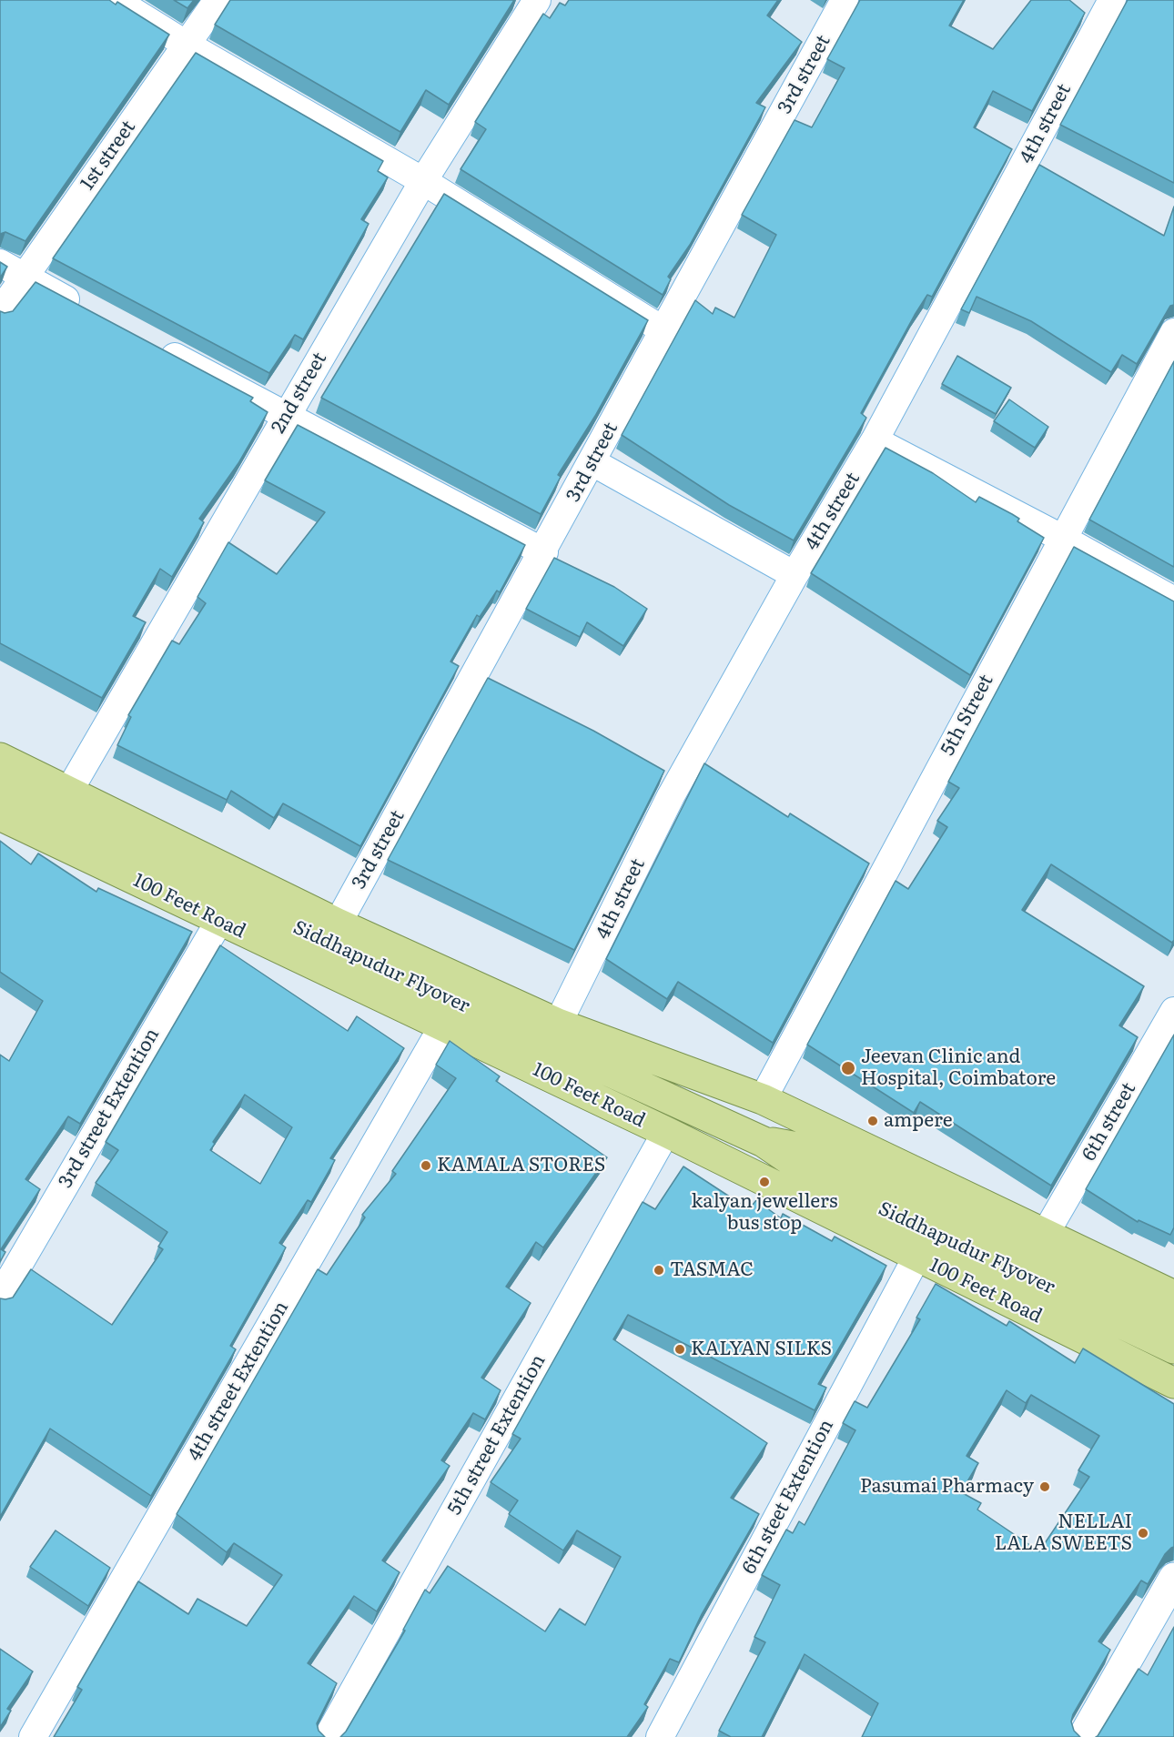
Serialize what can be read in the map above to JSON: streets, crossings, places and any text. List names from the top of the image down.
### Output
{
  "streets": {
    "main road": ["100 Feet Road", "Siddhapudur Flyover"],
    "street": [
      "3rd street",
      "4th street",
      "1st street",
      "2nd street",
      "5th Street",
      "3rd street Extention",
      "6th street",
      "4th street Extention",
      "5th street Extention",
      "6th steet Extention"
    ]
  },
  "crossings": [
    ["100 Feet Road", "3rd street Extention"],
    ["100 Feet Road", "4th street Extention"],
    ["100 Feet Road", "5th street Extention"],
    ["100 Feet Road", "6th steet Extention"]
  ],
  "places": [
    "Jeevan Clinic and Hospital, Coimbatore",
    "ampere",
    "KAMALA STORES",
    "kalyan jewellers bus stop",
    "TASMAC",
    "KALYAN SILKS",
    "Pasumai Pharmacy",
    "NELLAI LALA SWEETS"
  ]
}
